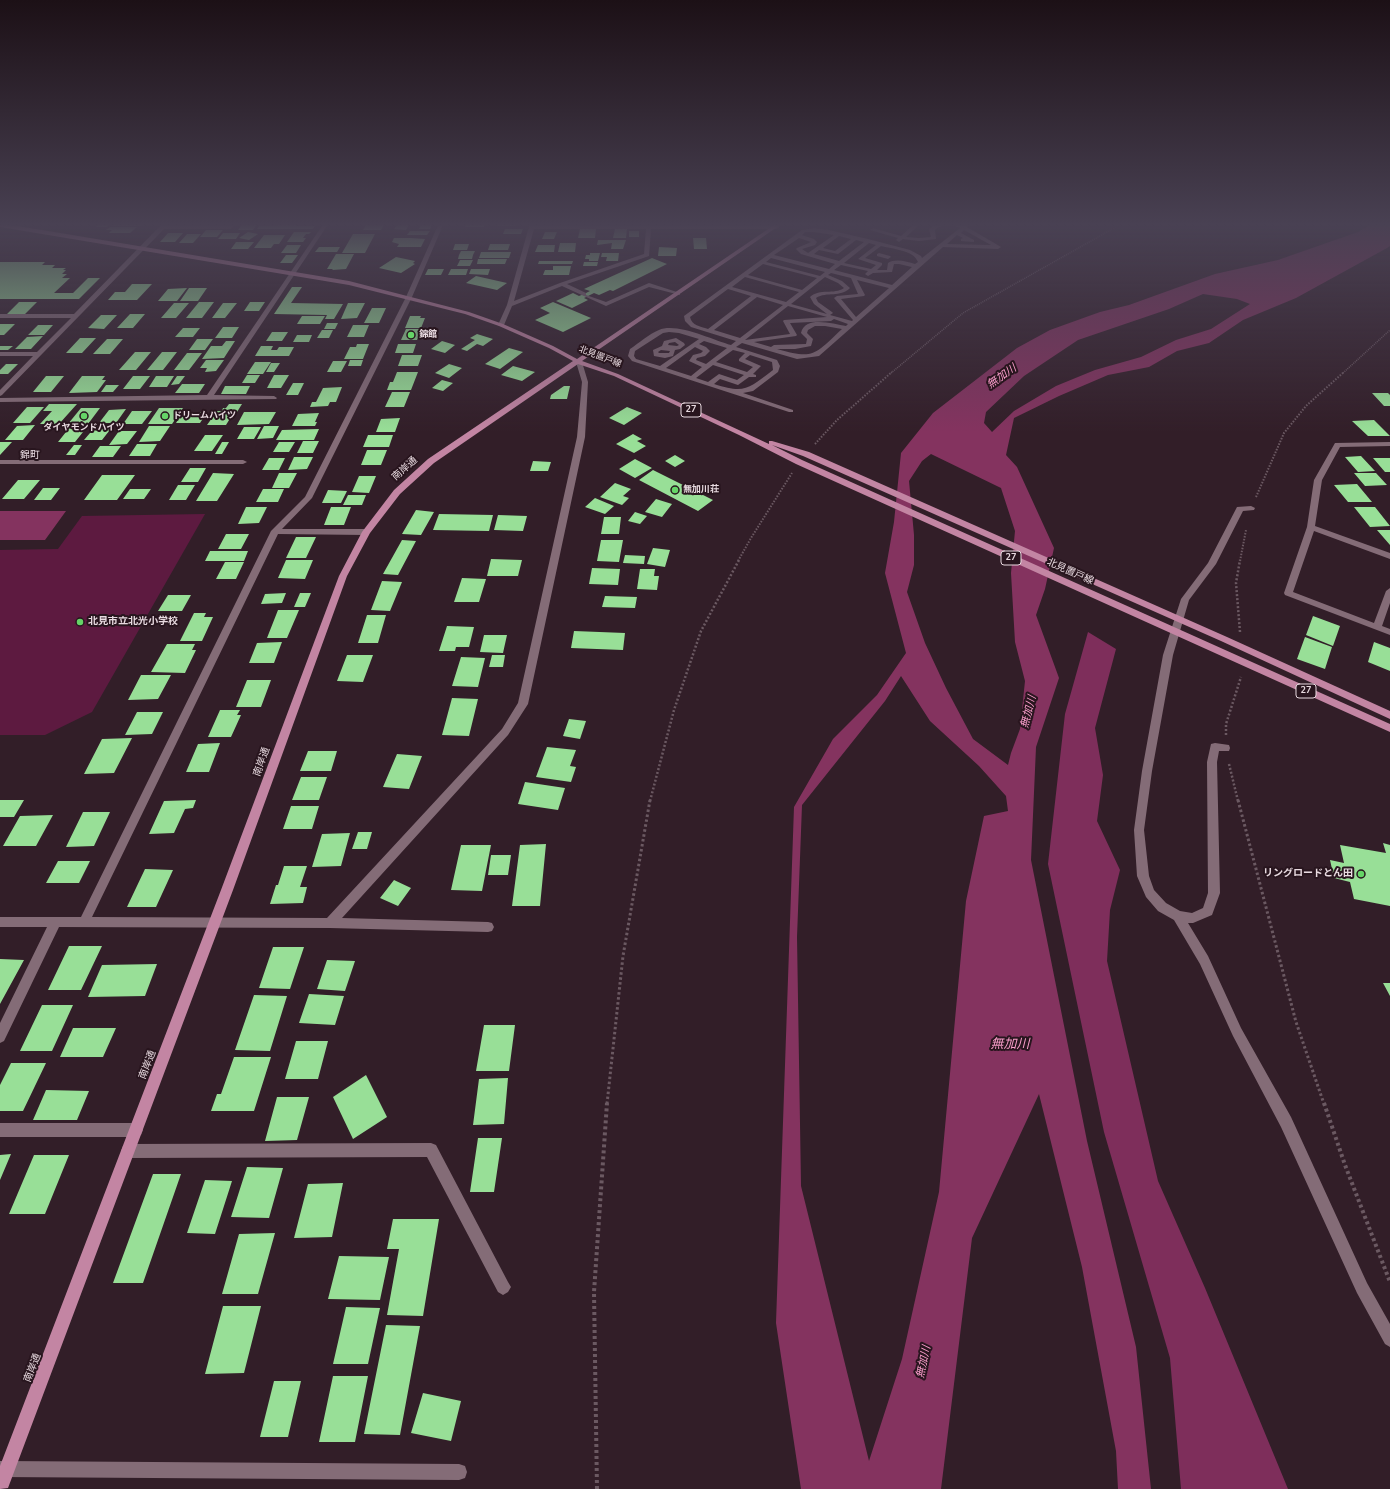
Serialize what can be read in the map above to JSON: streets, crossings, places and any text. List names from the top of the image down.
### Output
{
  "streets": {
    "main road": ["北見置戸線", "27", "南岸通"]
  },
  "crossings": [
    ["北見置戸線", "南岸通"]
  ],
  "districts": ["錦町"],
  "water": ["無加川"],
  "places": [
    "錦館",
    "ダイヤモンドハイツ",
    "ドリームハイツ",
    "無加川荘",
    "北見市立北光小学校",
    "リングロードとん田"
  ]
}
